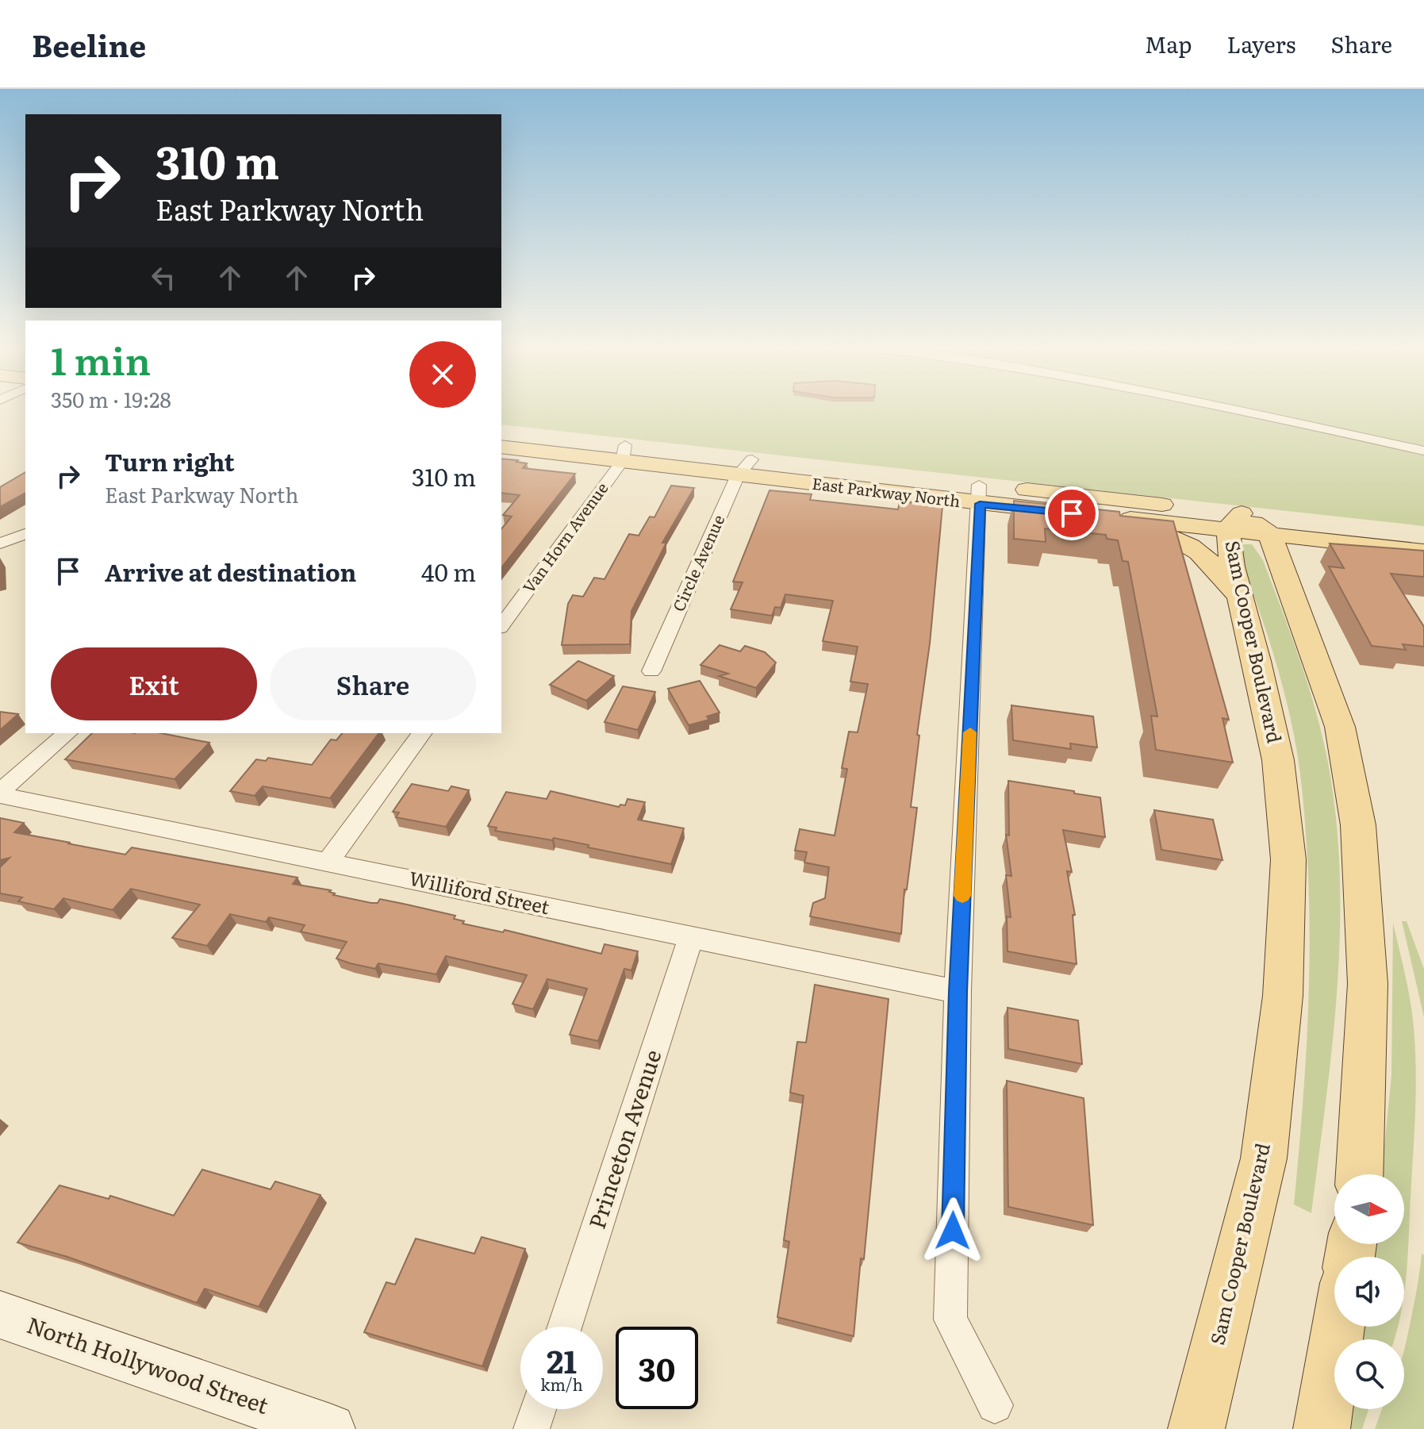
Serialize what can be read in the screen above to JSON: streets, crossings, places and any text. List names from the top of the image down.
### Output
{
  "streets": {
    "main road": ["East Parkway North", "Sam Cooper Boulevard", "North Hollywood Street"],
    "street": [
      "Van Horn Avenue",
      "Circle Avenue",
      "Williford Street",
      "Princeton Avenue"
    ]
  },
  "crossings": [
    ["East Parkway North", "Van Horn Avenue"],
    ["East Parkway North", "Circle Avenue"],
    ["East Parkway North", "Sam Cooper Boulevard"],
    ["Williford Street", "Princeton Avenue"]
  ],
  "north": "right",
  "page": {
    "header": "Beeline",
    "nav": ["Map", "Layers", "Share"],
    "turn": ["310 m", "East Parkway North"],
    "heading": ["1 min", "350 m · 19:28"],
    "list": [
      {
        "name": "Turn right",
        "note": "East Parkway North",
        "value": "310 m"
      },
      {
        "name": "Arrive at destination",
        "value": "40 m"
      }
    ],
    "buttons": ["Exit", "Share"],
    "speed": "21 km/h",
    "limit": "30"
  }
}
